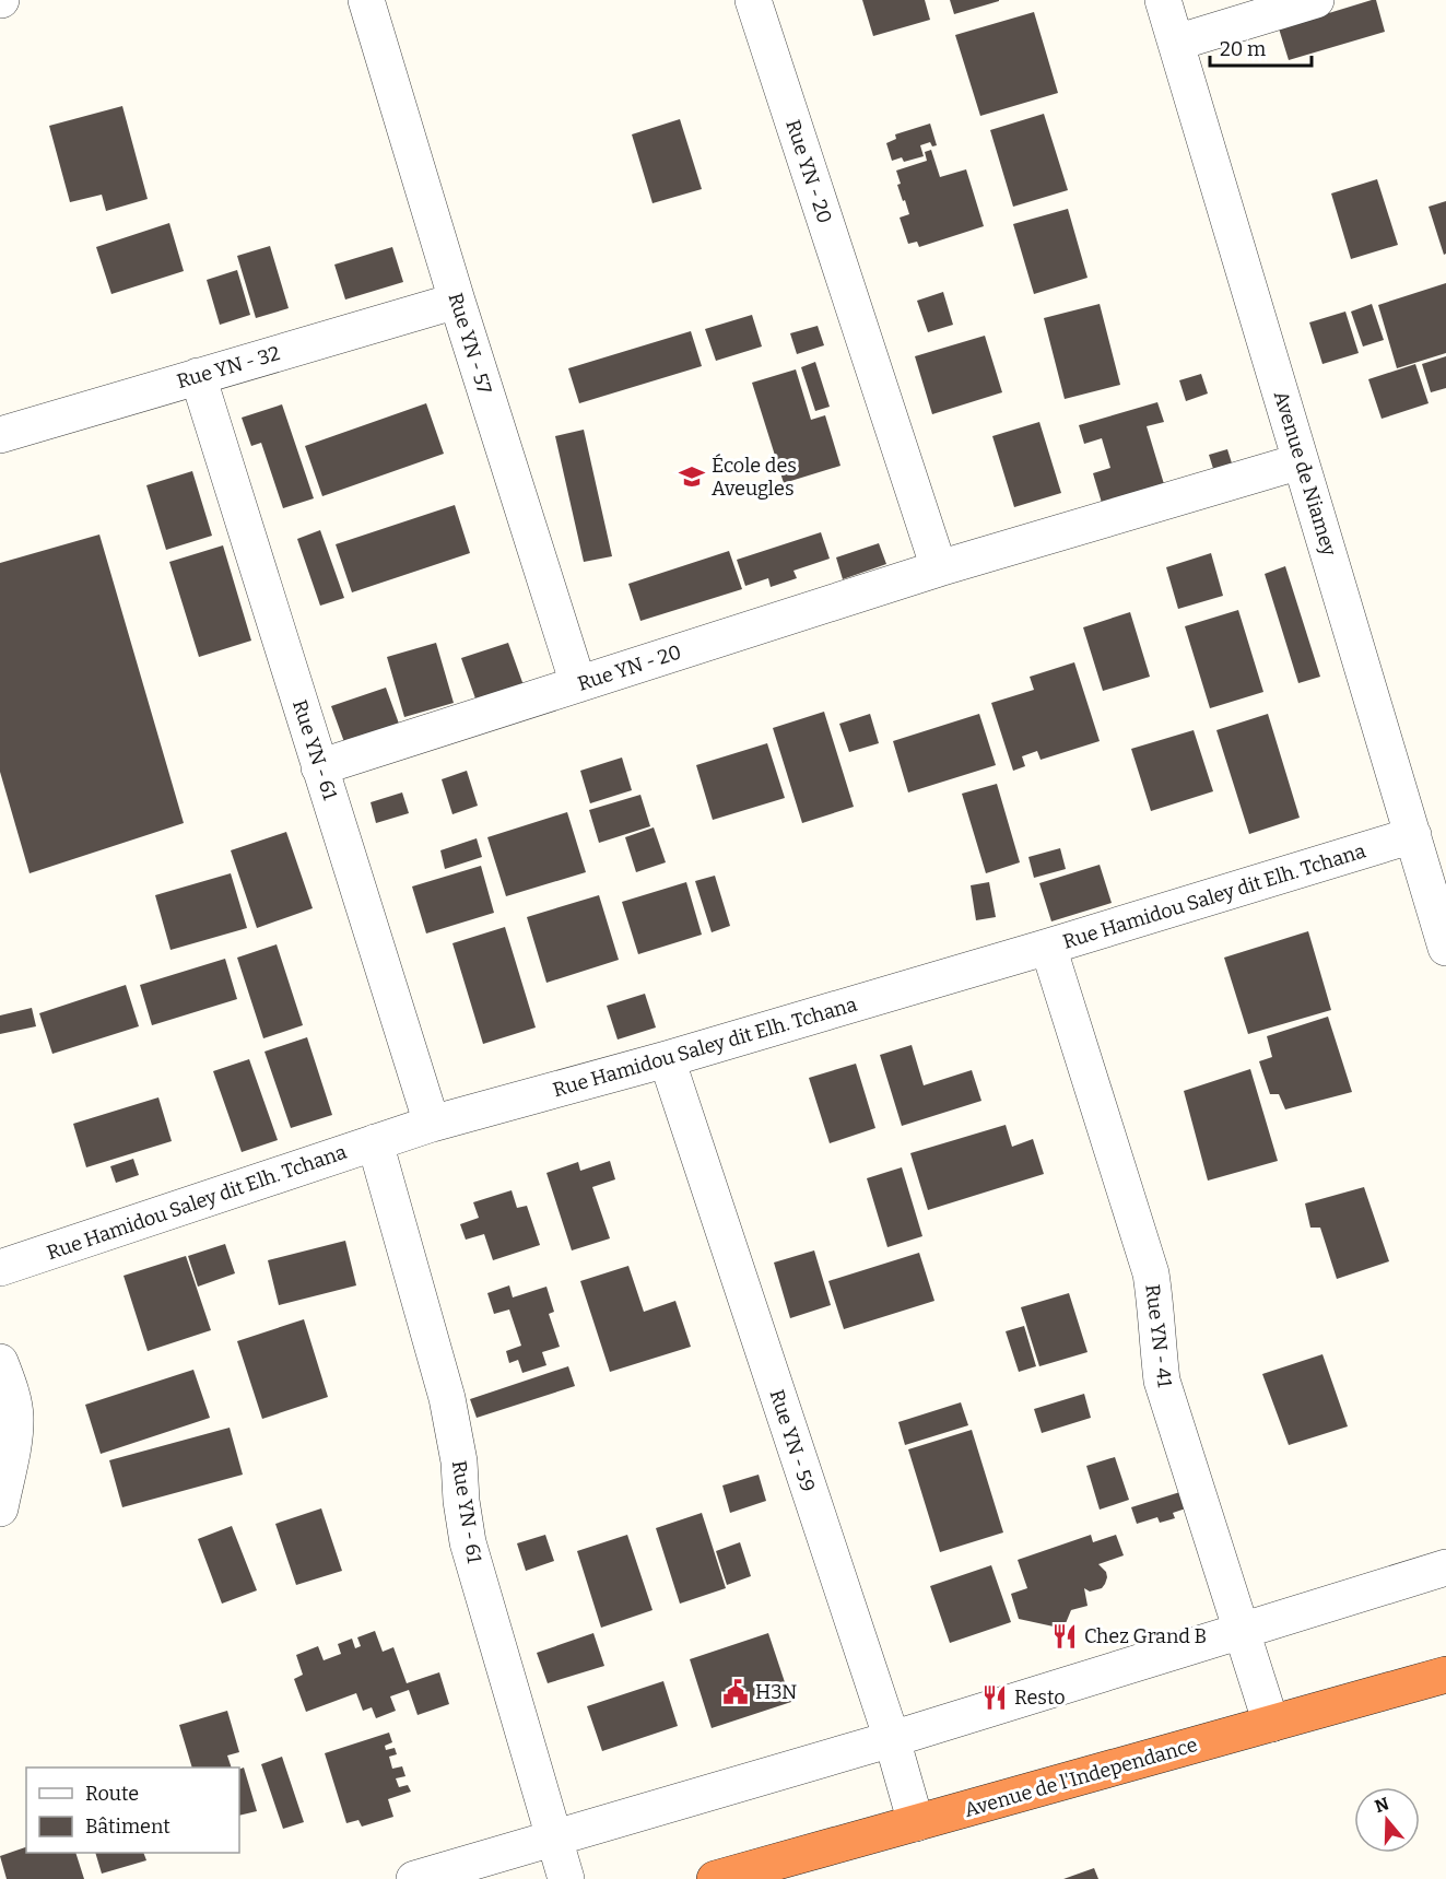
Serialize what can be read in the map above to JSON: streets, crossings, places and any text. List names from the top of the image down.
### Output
{
  "streets": {
    "highway": ["Avenue de l'Independance"],
    "street": [
      "Rue YN - 20",
      "Rue YN - 57",
      "Rue YN - 32",
      "Avenue de Niamey",
      "Rue YN - 61",
      "Rue Hamidou Saley dit Elh. Tchana",
      "Rue YN - 41",
      "Rue YN - 59"
    ]
  },
  "crossings": [
    ["Rue YN - 20", "Rue YN - 57"],
    ["Rue YN - 20", "Avenue de Niamey"],
    ["Rue YN - 20", "Rue YN - 61"],
    ["Rue YN - 57", "Rue YN - 32"],
    ["Rue YN - 32", "Rue YN - 61"],
    ["Avenue de Niamey", "Rue Hamidou Saley dit Elh. Tchana"],
    ["Rue YN - 61", "Rue Hamidou Saley dit Elh. Tchana"],
    ["Rue Hamidou Saley dit Elh. Tchana", "Rue YN - 41"],
    ["Rue Hamidou Saley dit Elh. Tchana", "Rue YN - 59"],
    ["Rue YN - 41", "Avenue de l'Independance"],
    ["Rue YN - 59", "Avenue de l'Independance"]
  ],
  "places": {
    "school or university": ["École des Aveugles"],
    "restaurant": ["Chez Grand B", "Resto"],
    "public building": ["H3N"]
  },
  "legend": ["Route", "Bâtiment"],
  "scale_bar": "20 m",
  "north": "top"
}
